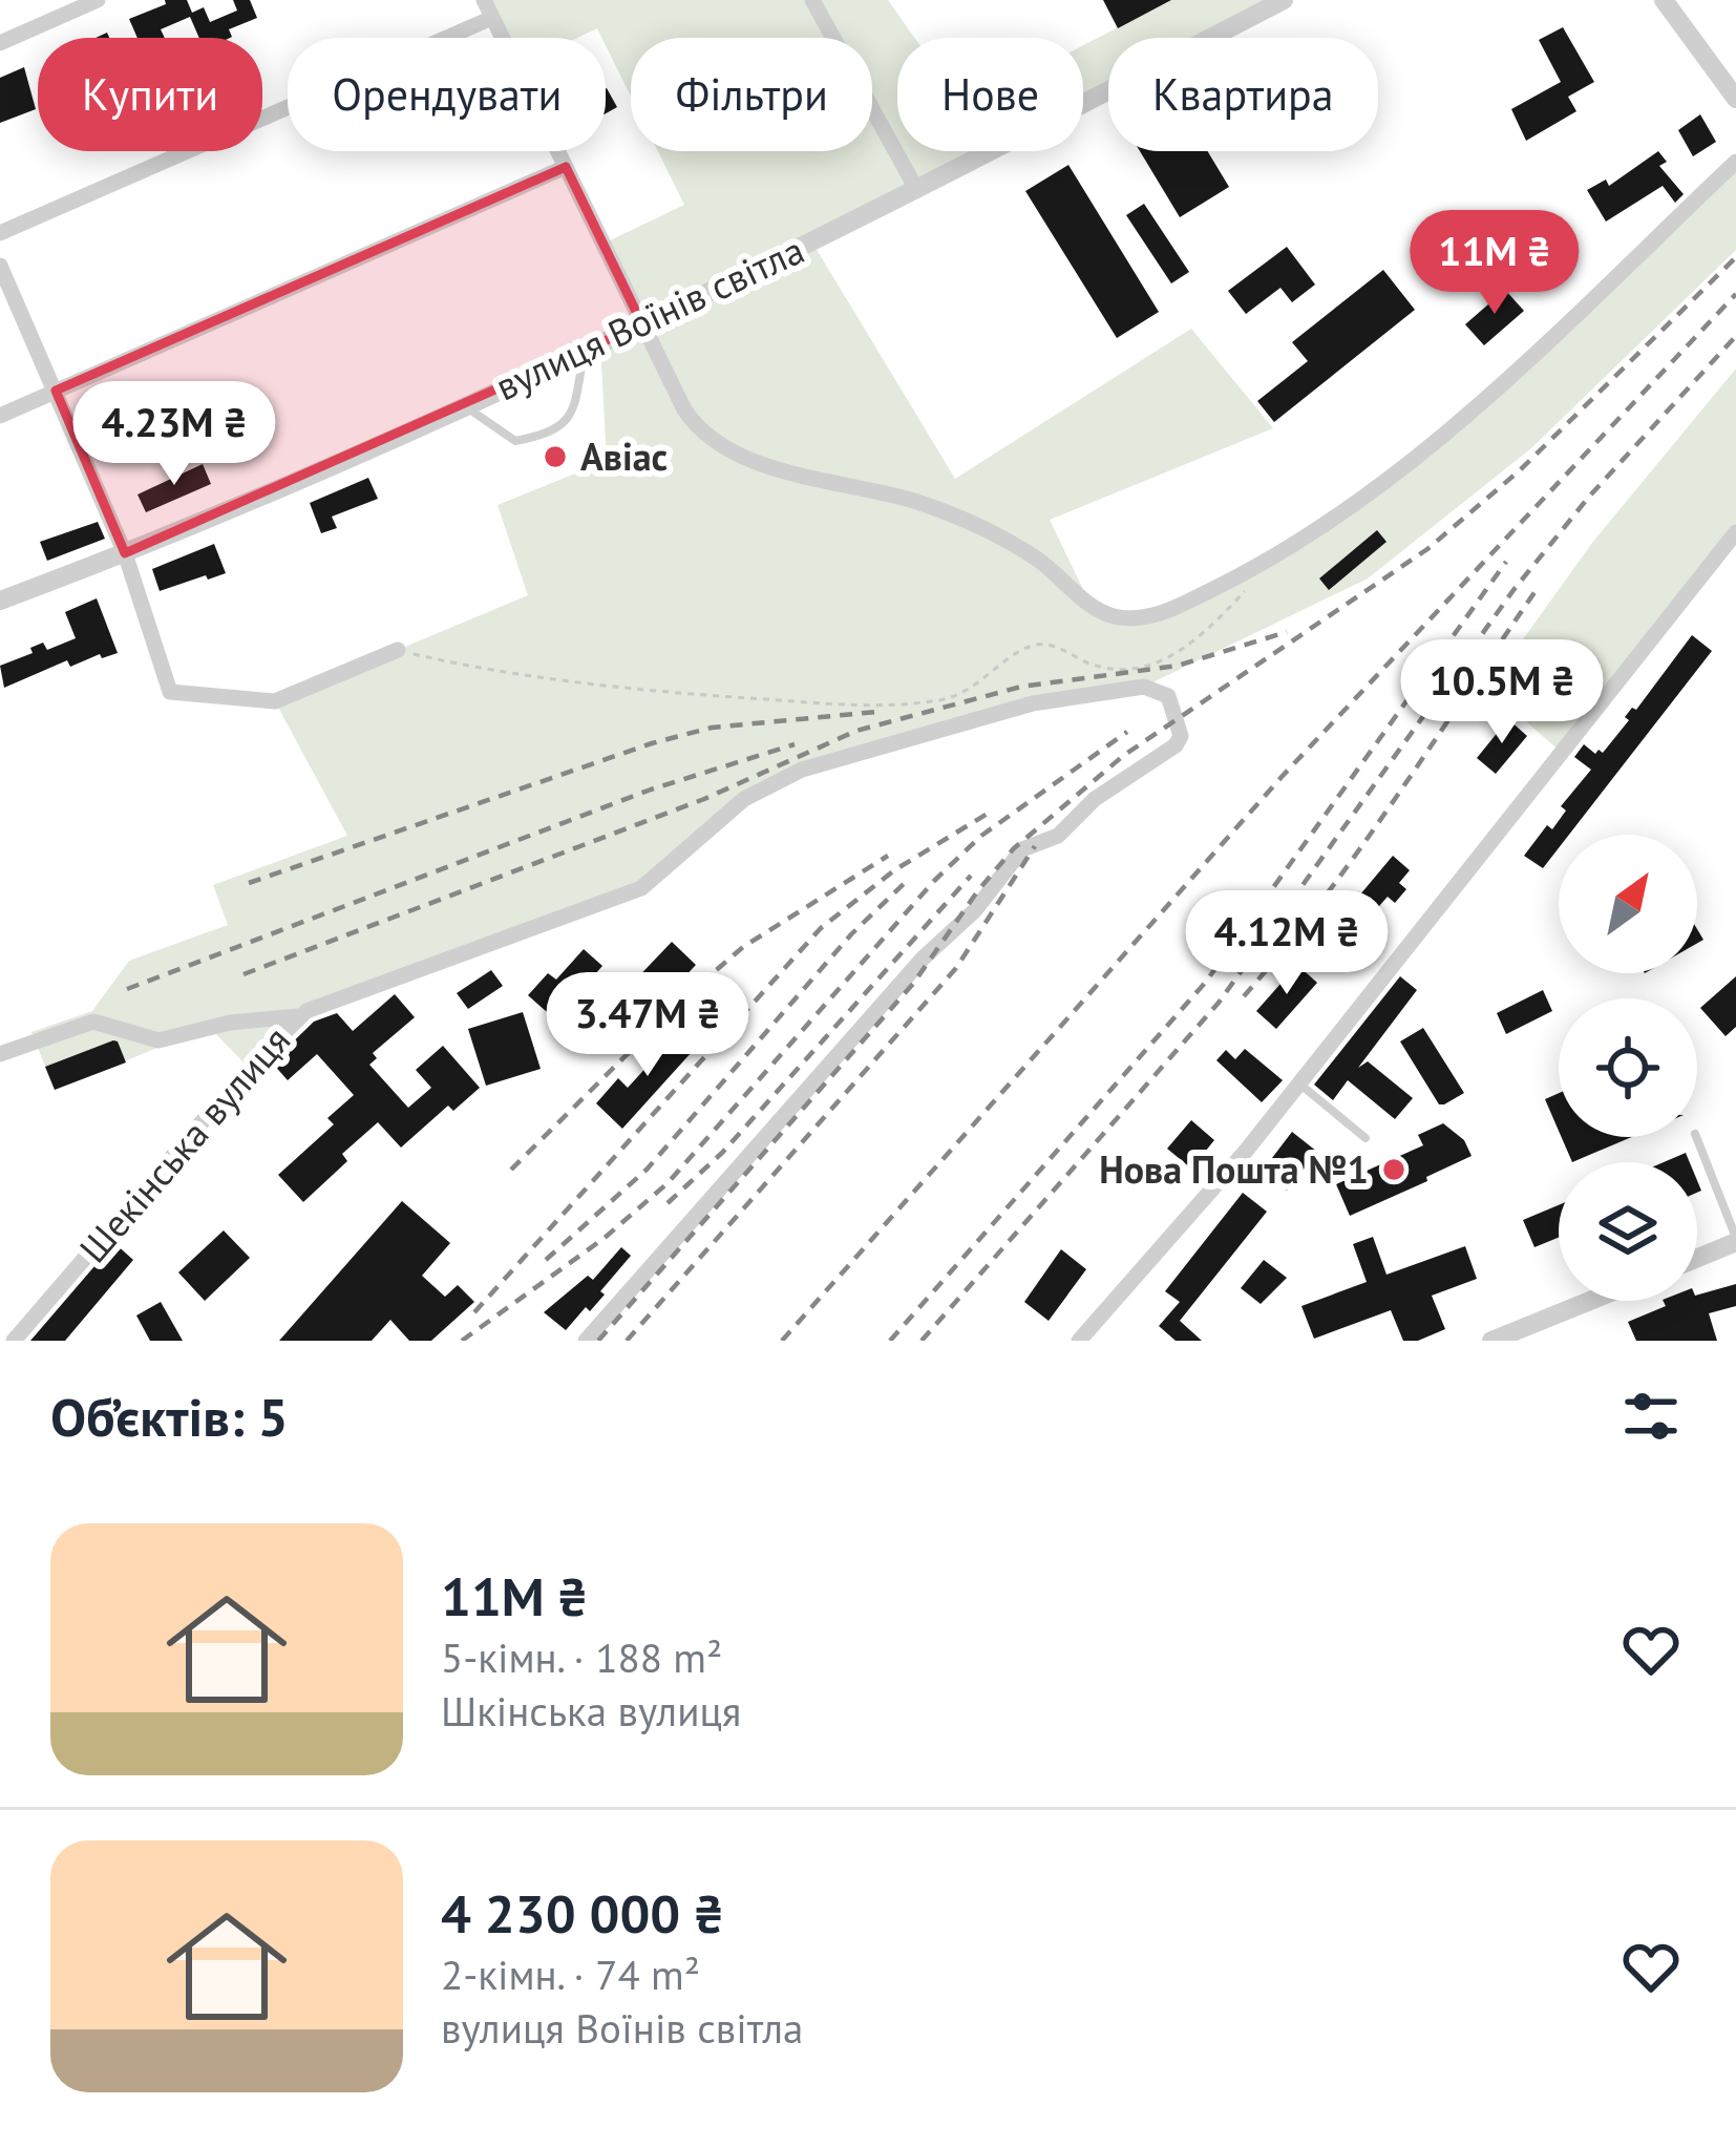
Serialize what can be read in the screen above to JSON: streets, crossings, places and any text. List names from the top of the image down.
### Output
{
  "streets": {
    "street": ["вулиця Воїнів світла", "Шекінська вулиця"]
  },
  "places": ["Авіас", "Нова Пошта №1"],
  "north": "top right",
  "page": {
    "chip": [
      "Купити",
      "Орендувати",
      "Фільтри",
      "Нове",
      "Квартира"
    ],
    "price": [
      "11M ₴",
      "4.23M ₴",
      "10.5M ₴",
      "4.12M ₴",
      "3.47M ₴"
    ],
    "heading": "Об’єктів: 5",
    "list": [
      {
        "name": "11M ₴",
        "note": "5-кімн. · 188 m² · Шкінська вулиця"
      },
      {
        "name": "4 230 000 ₴",
        "note": "2-кімн. · 74 m² · вулиця Воїнів світла"
      }
    ]
  }
}
